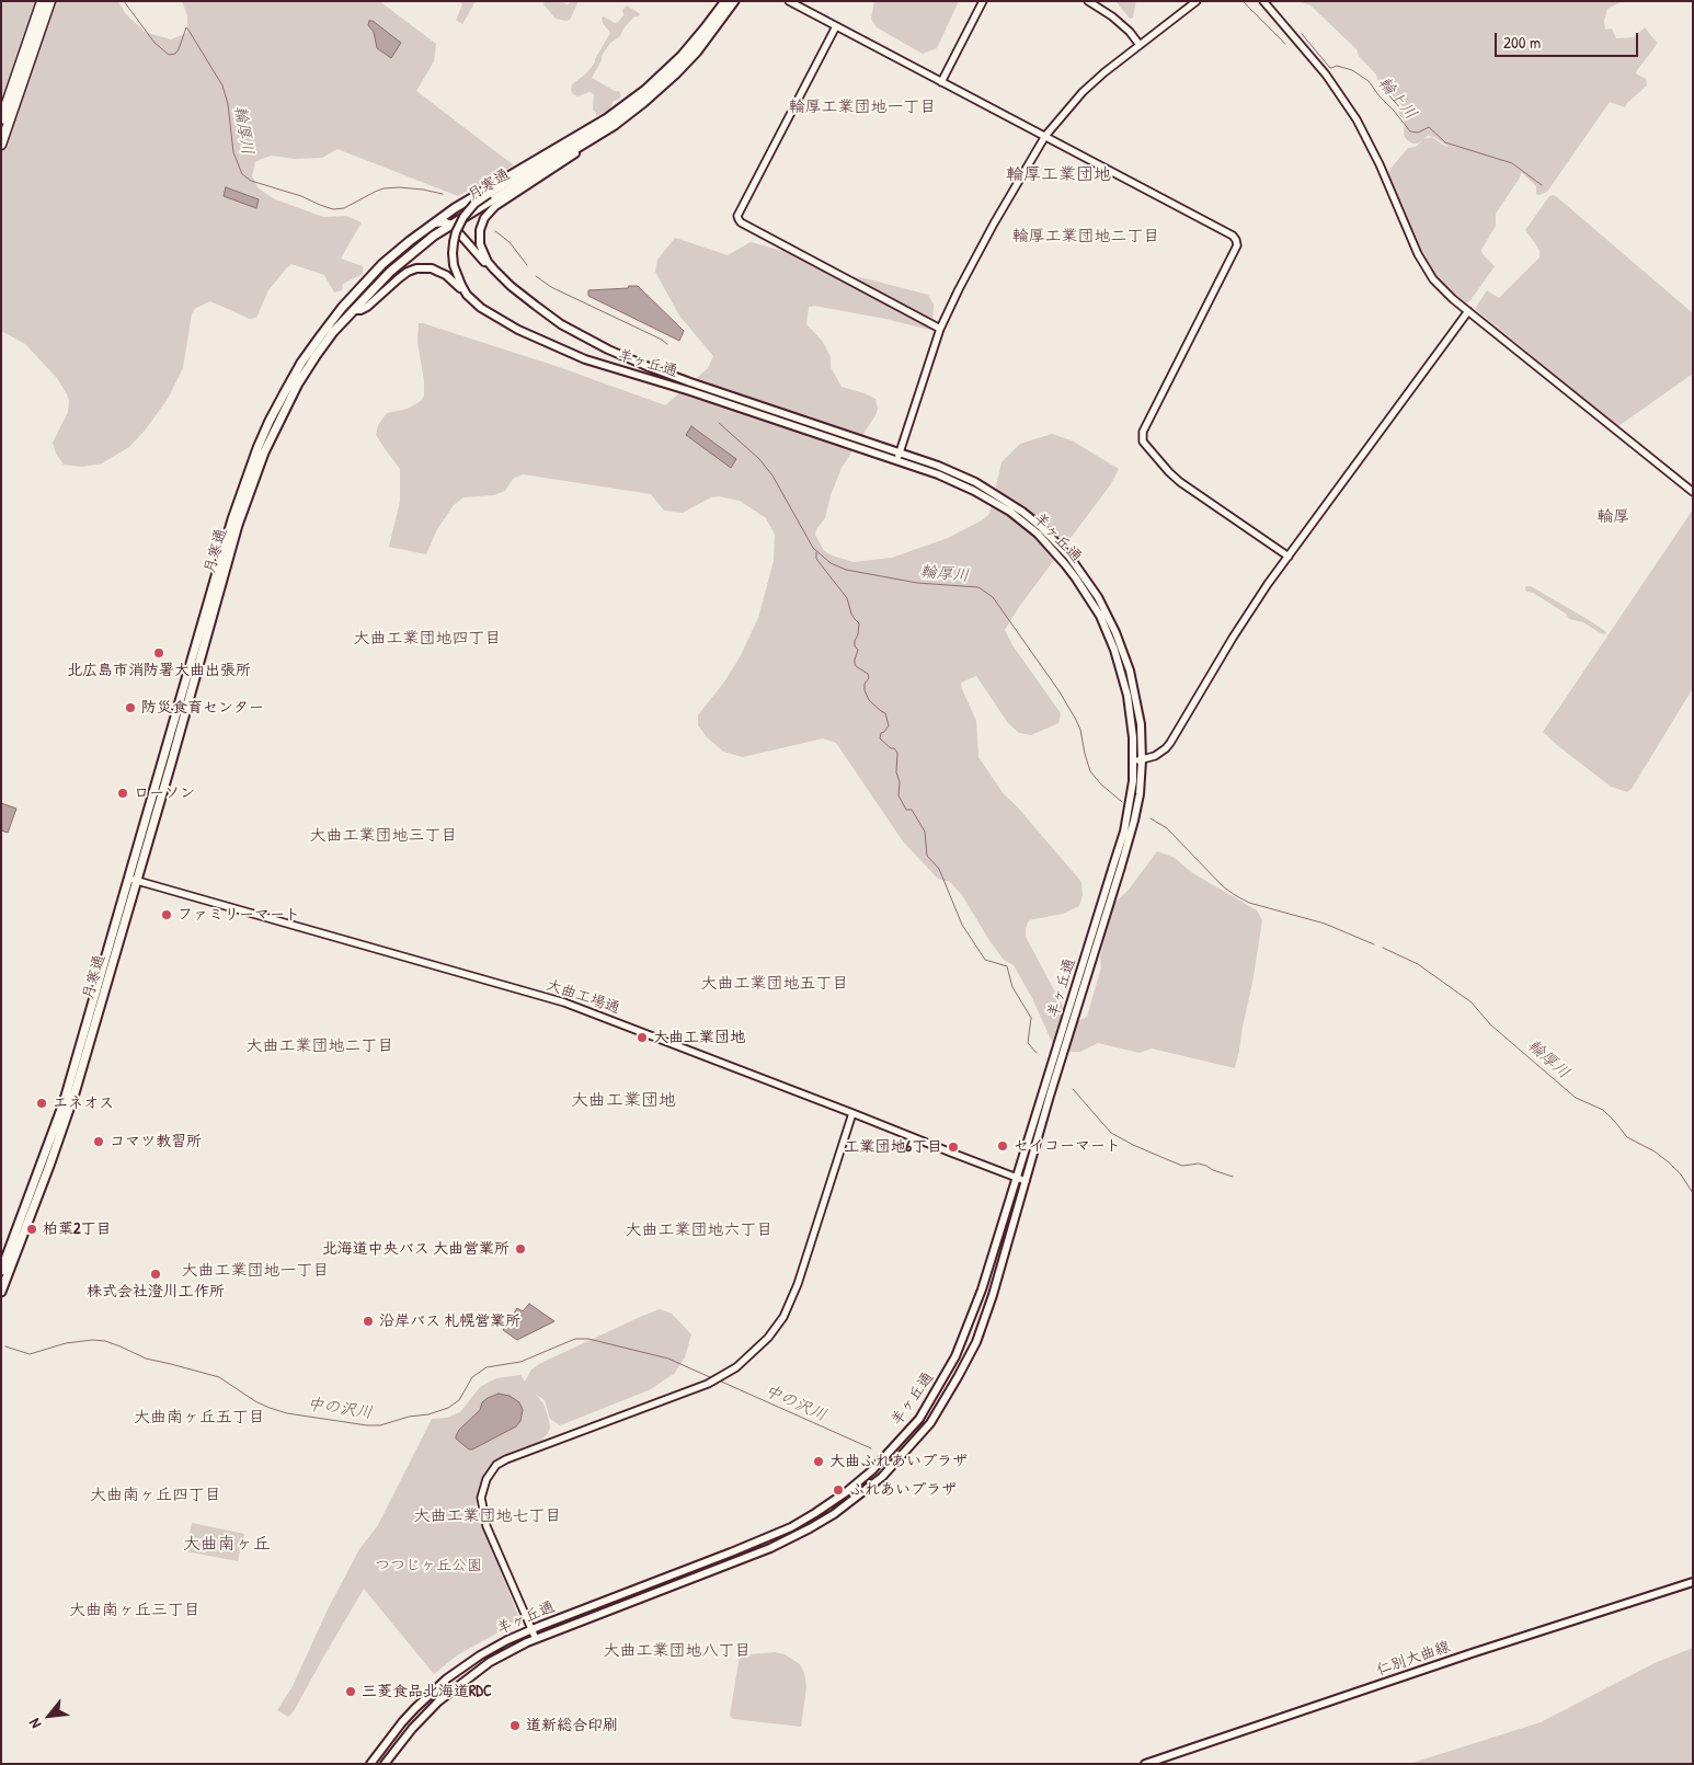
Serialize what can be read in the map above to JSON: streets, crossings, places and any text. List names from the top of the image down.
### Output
{
  "streets": {
    "highway": ["月寒通"],
    "main road": ["羊ヶ丘通", "仁別大曲線"],
    "street": ["大曲工場通"]
  },
  "crossings": [
    ["月寒通", "羊ヶ丘通"],
    ["月寒通", "大曲工場通"],
    ["羊ヶ丘通", "大曲工場通"]
  ],
  "districts": [
    "輪厚工業団地一丁目",
    "輪厚工業団地",
    "輪厚工業団地二丁目",
    "輪厚",
    "大曲工業団地四丁目",
    "大曲工業団地三丁目",
    "大曲工業団地五丁目",
    "大曲工業団地二丁目",
    "大曲工業団地",
    "大曲工業団地六丁目",
    "大曲工業団地一丁目",
    "大曲南ヶ丘五丁目",
    "大曲南ヶ丘四丁目",
    "大曲工業団地七丁目",
    "大曲南ヶ丘",
    "大曲南ヶ丘三丁目",
    "大曲工業団地八丁目"
  ],
  "water": ["輪上川", "輪厚川", "中の沢川"],
  "parks": ["つつじヶ丘公園"],
  "places": [
    "北広島市消防署大曲出張所",
    "防災食育センター",
    "ローソン",
    "ファミリーマート",
    "大曲工業団地",
    "エネオス",
    "コマツ教習所",
    "セイコーマート",
    "工業団地6丁目",
    "柏葉2丁目",
    "北海道中央バス 大曲営業所",
    "株式会社澄川工作所",
    "沿岸バス 札幌営業所",
    "大曲ふれあいプラザ",
    "ふれあいプラザ",
    "三菱食品北海道RDC",
    "道新総合印刷"
  ],
  "scale_bar": "200 m",
  "north": "bottom left"
}
